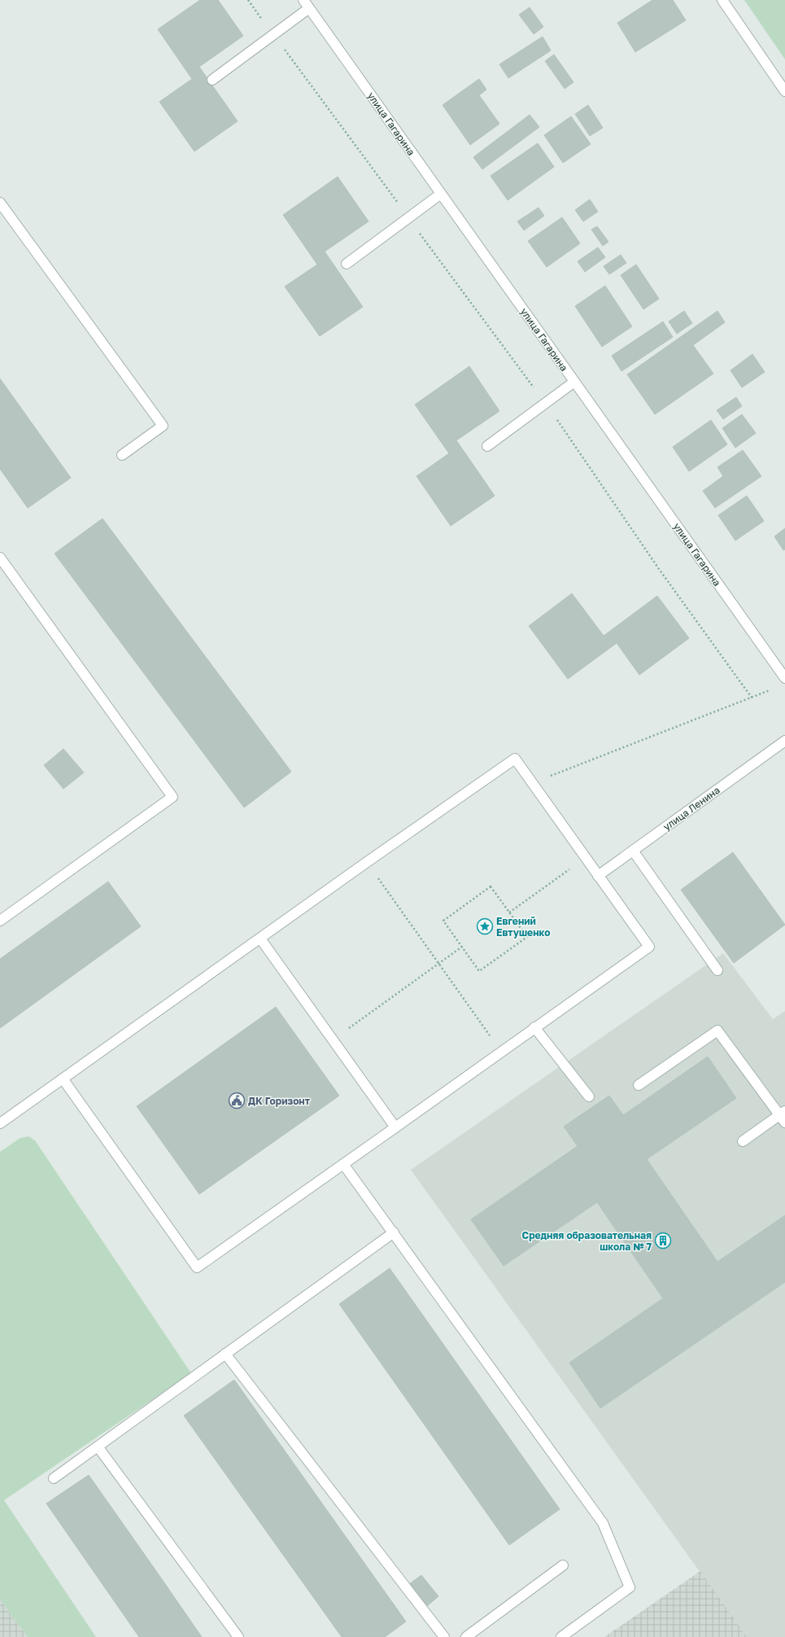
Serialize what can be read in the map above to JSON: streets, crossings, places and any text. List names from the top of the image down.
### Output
{
  "streets": {
    "street": ["улица Гагарина", "улица Ленина"]
  },
  "places": {
    "place": ["Евгений Евтушенко"],
    "public building": ["ДК Горизонт"],
    "building": ["Средняя образовательная школа № 7"]
  }
}
